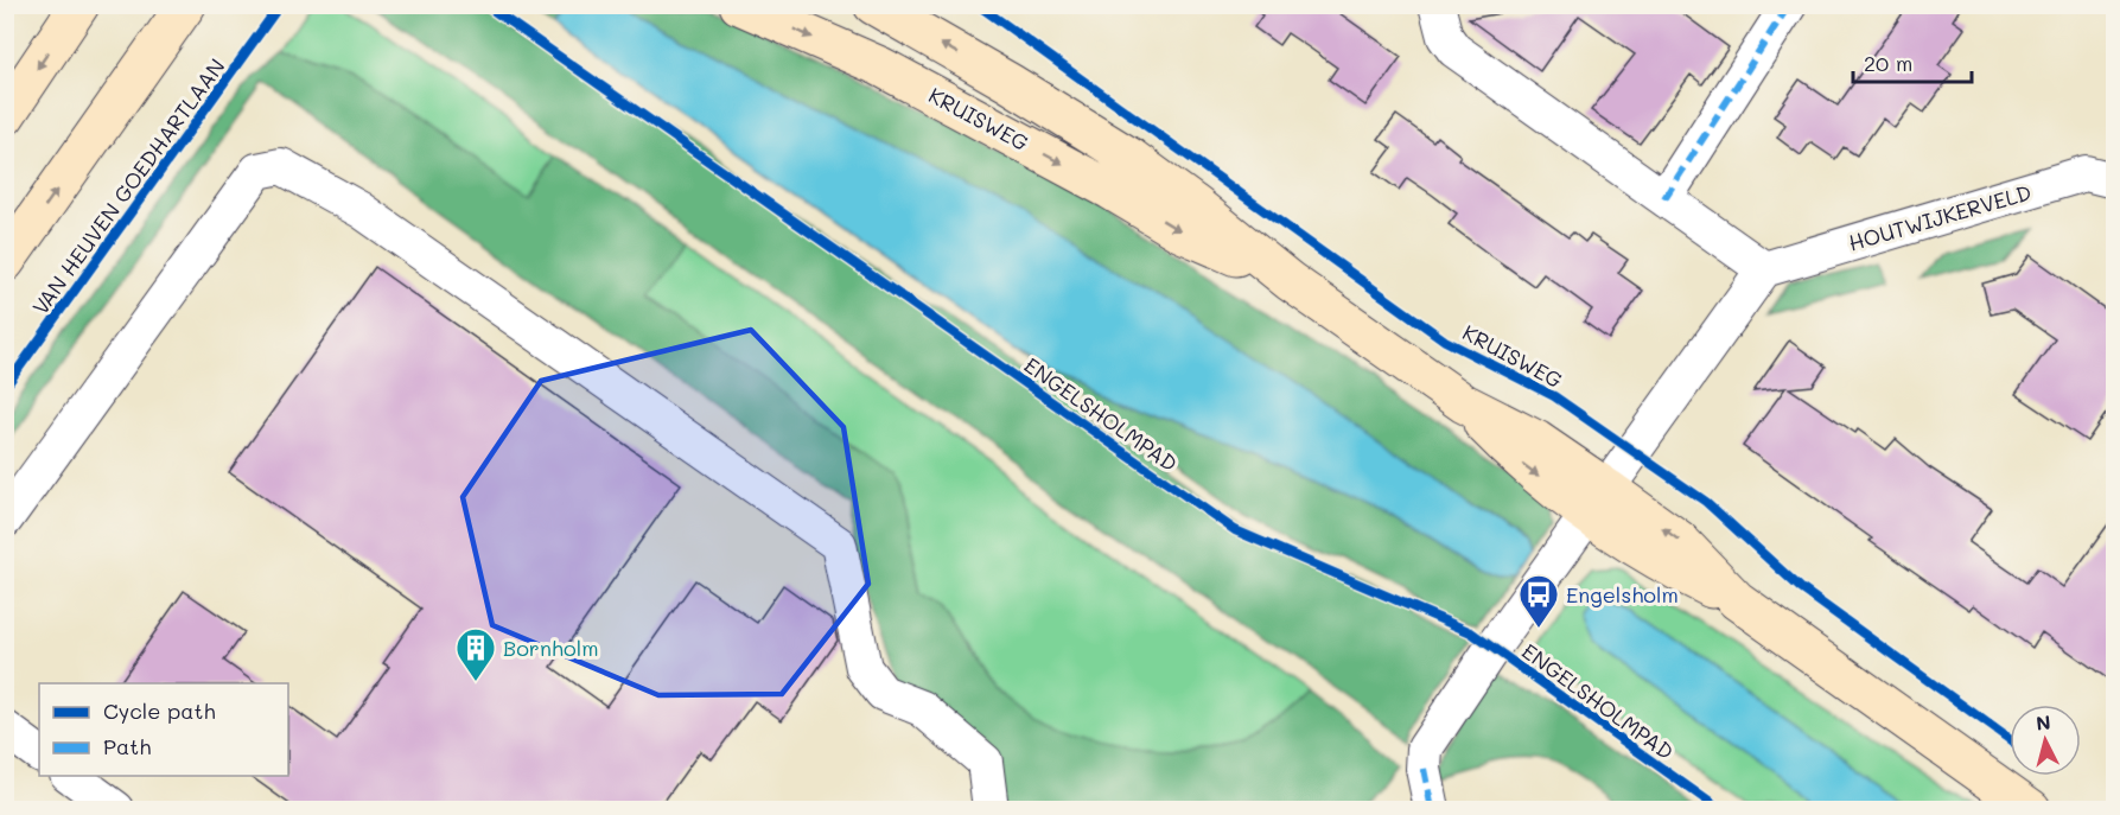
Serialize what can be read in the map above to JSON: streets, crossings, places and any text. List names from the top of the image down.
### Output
{
  "streets": {
    "street": ["KRUISWEG", "HOUTWIJKERVELD"],
    "cycle path": ["VAN HEUVEN GOEDHARTLAAN", "ENGELSHOLMPAD"]
  },
  "places": {
    "bus stop": ["Engelsholm"],
    "building": ["Bornholm"]
  },
  "legend": ["Cycle path", "Path"],
  "scale_bar": "20 m",
  "north": "top"
}
